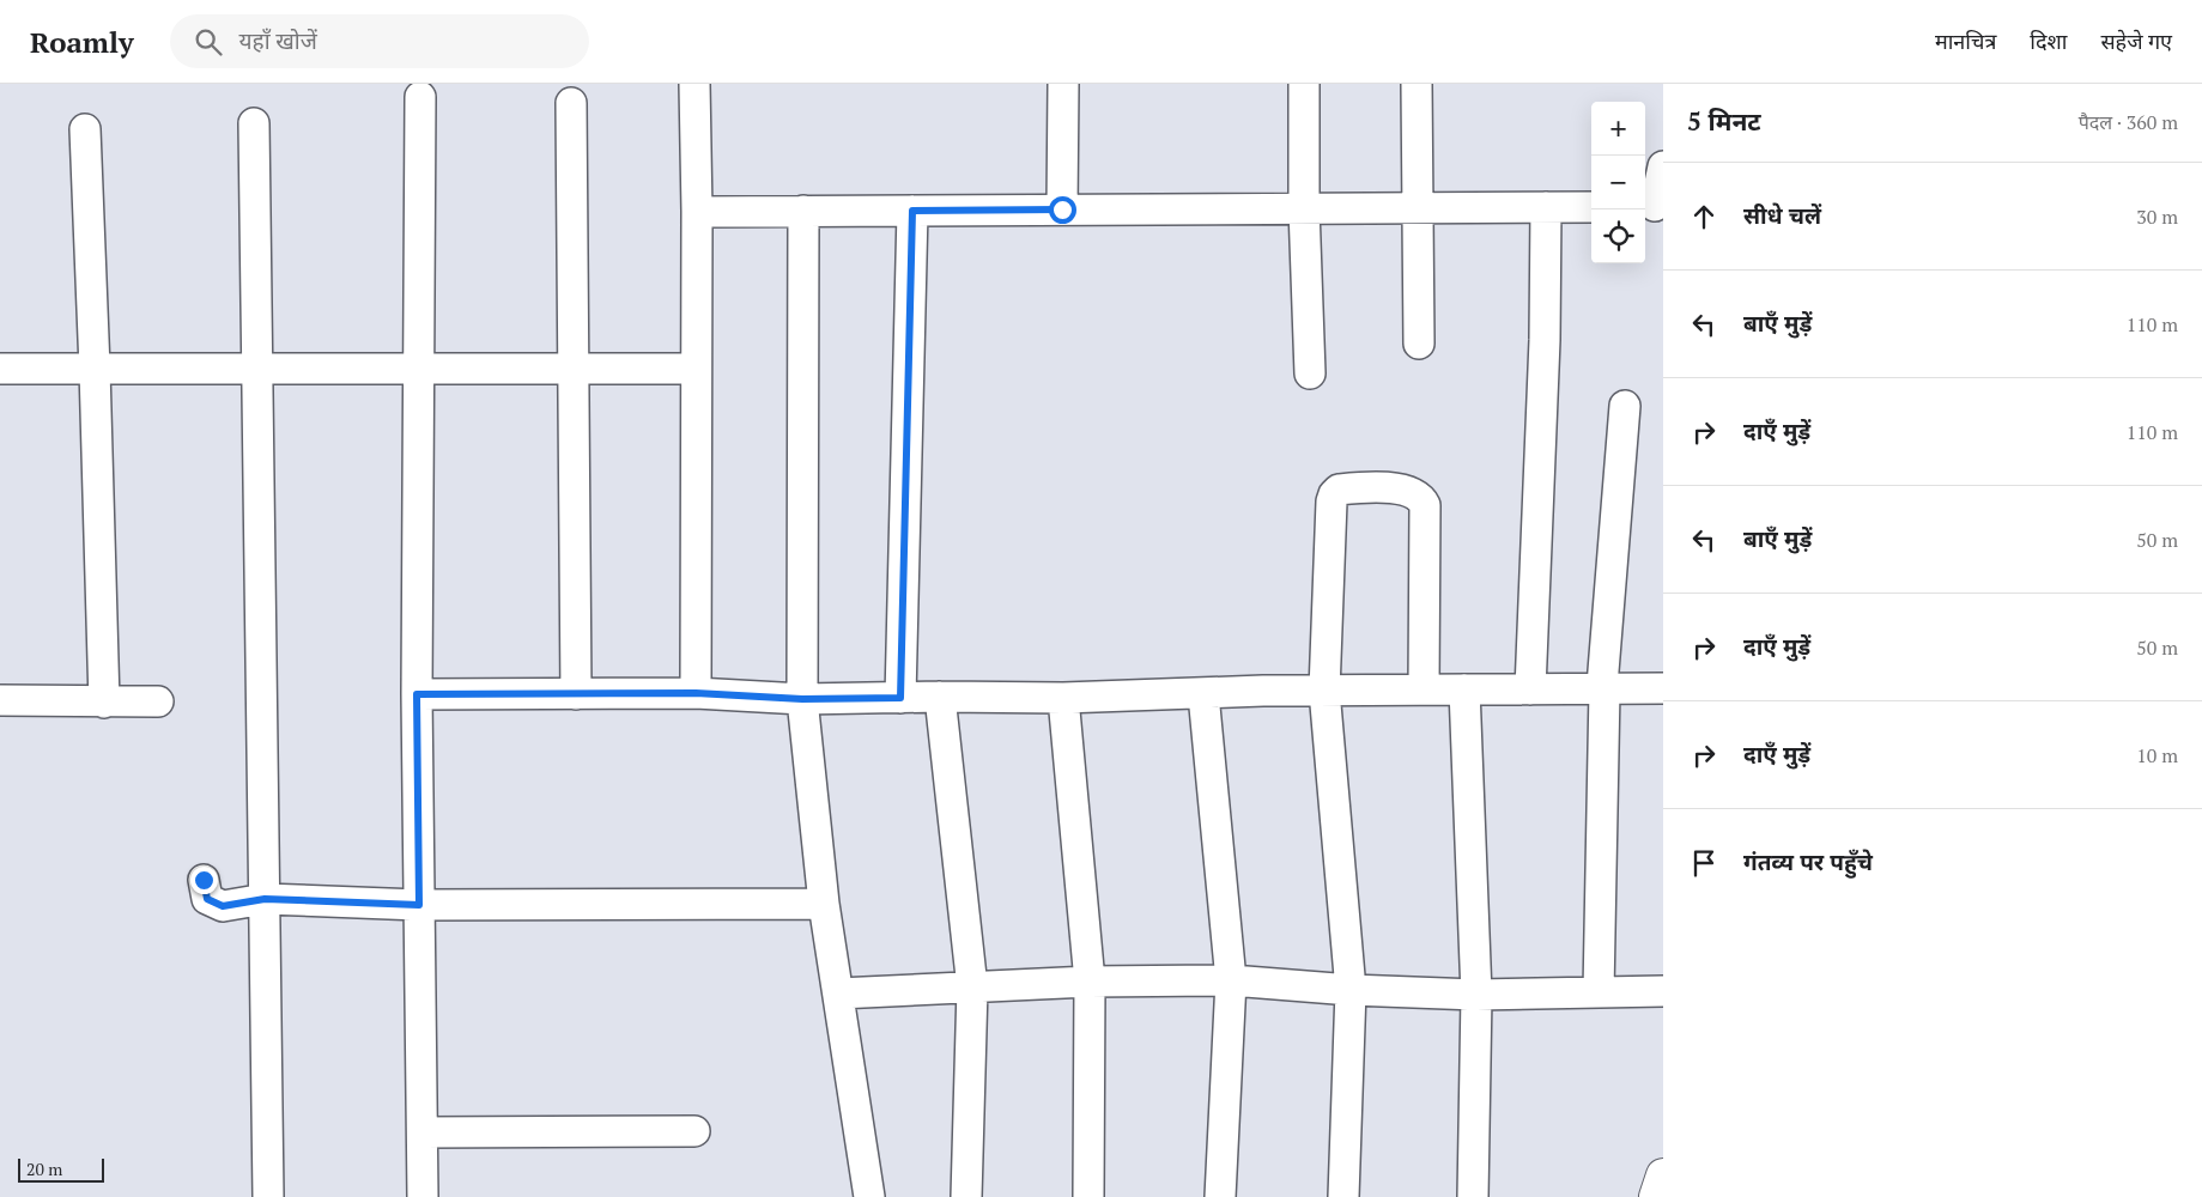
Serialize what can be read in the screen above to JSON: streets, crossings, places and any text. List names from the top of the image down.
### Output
{
  "scale_bar": "20 m",
  "page": {
    "header": "Roamly",
    "search": "यहाँ खोजें",
    "nav": ["मानचित्र", "दिशा", "सहेजे गए"],
    "heading": ["5 मिनट", "पैदल · 360 m"],
    "map_buttons": ["+", "−"],
    "list": [
      ["सीधे चलें", "30 m"],
      ["बाएँ मुड़ें", "110 m"],
      ["दाएँ मुड़ें", "110 m"],
      ["बाएँ मुड़ें", "50 m"],
      ["दाएँ मुड़ें", "50 m"],
      ["दाएँ मुड़ें", "10 m"],
      "गंतव्य पर पहुँचे"
    ],
    "scale": "20 m"
  }
}
